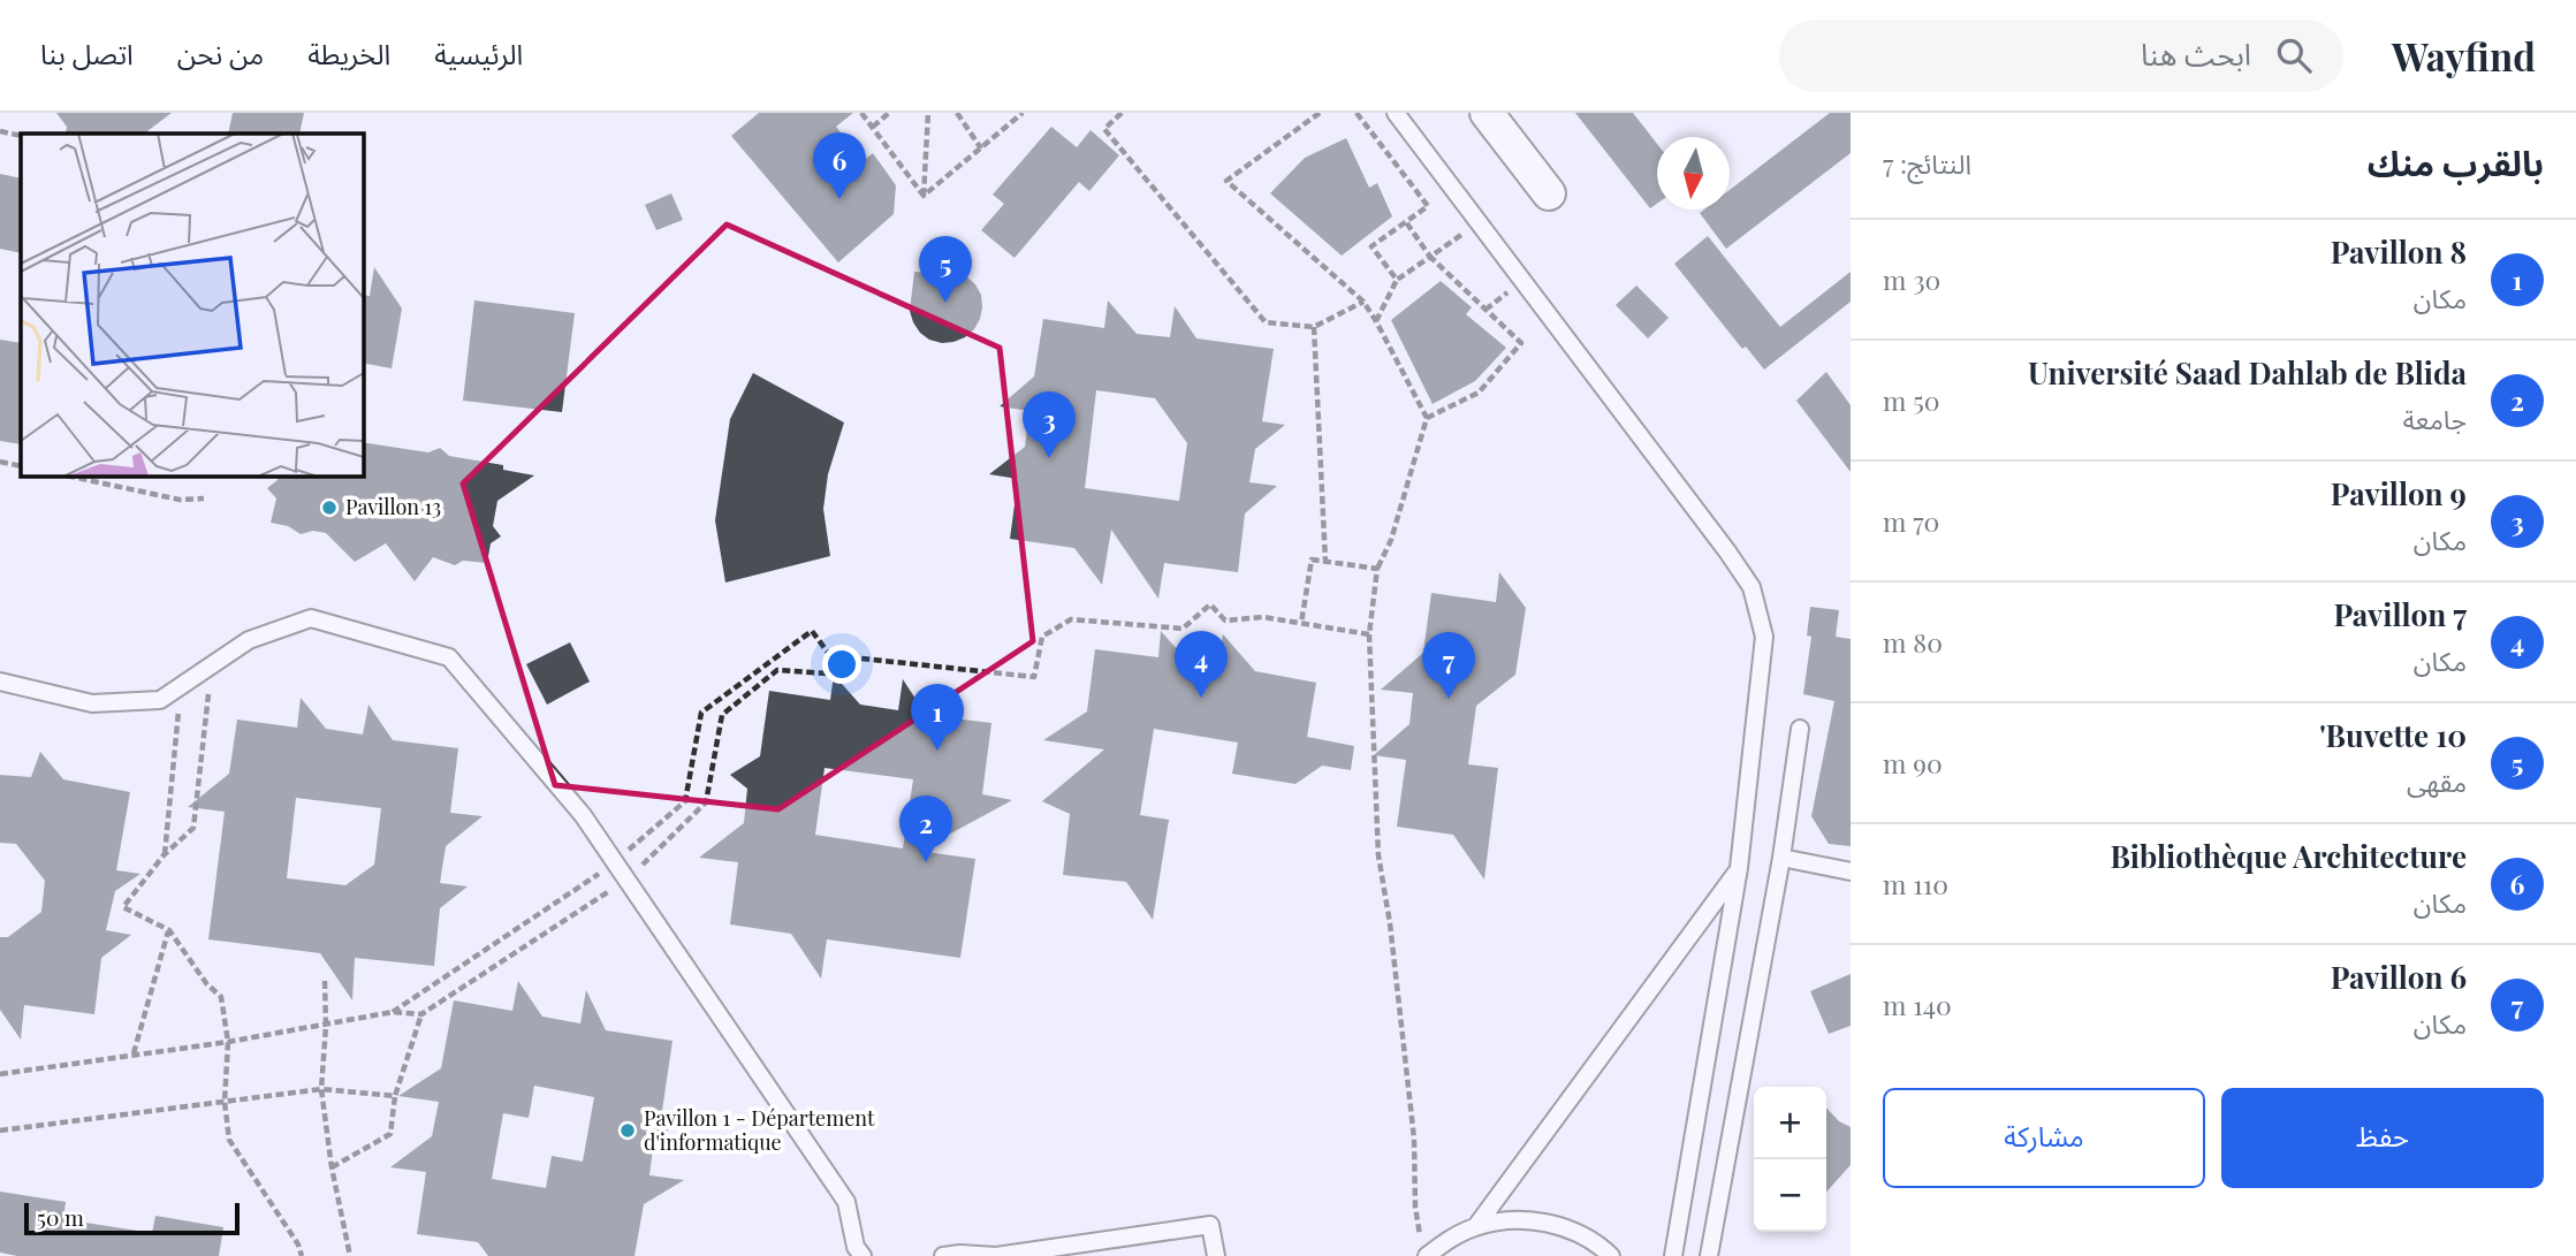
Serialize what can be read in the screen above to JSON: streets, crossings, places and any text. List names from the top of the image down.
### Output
{
  "places": ["Pavillon 13", "Pavillon 1 - Département d'informatique"],
  "scale_bar": "50 m",
  "north": "bottom",
  "page": {
    "header": "Wayfind",
    "search": "ابحث هنا",
    "nav": [
      "الرئيسية",
      "الخريطة",
      "من نحن",
      "اتصل بنا"
    ],
    "heading": ["بالقرب منك", "النتائج: 7"],
    "pins": [
      "6",
      "5",
      "3",
      "4",
      "7",
      "1",
      "2"
    ],
    "list": [
      {
        "mark": "1",
        "name": "Pavillon 8",
        "note": "مكان",
        "value": "30 m"
      },
      {
        "mark": "2",
        "name": "Université Saad Dahlab de Blida",
        "note": "جامعة",
        "value": "50 m"
      },
      {
        "mark": "3",
        "name": "Pavillon 9",
        "note": "مكان",
        "value": "70 m"
      },
      {
        "mark": "4",
        "name": "Pavillon 7",
        "note": "مكان",
        "value": "80 m"
      },
      {
        "mark": "5",
        "name": "Buvette 10'",
        "note": "مقهى",
        "value": "90 m"
      },
      {
        "mark": "6",
        "name": "Bibliothèque Architecture",
        "note": "مكان",
        "value": "110 m"
      },
      {
        "mark": "7",
        "name": "Pavillon 6",
        "note": "مكان",
        "value": "140 m"
      }
    ],
    "buttons": ["حفظ", "مشاركة"],
    "map_buttons": ["+", "−"],
    "scale": "50 m"
  }
}
